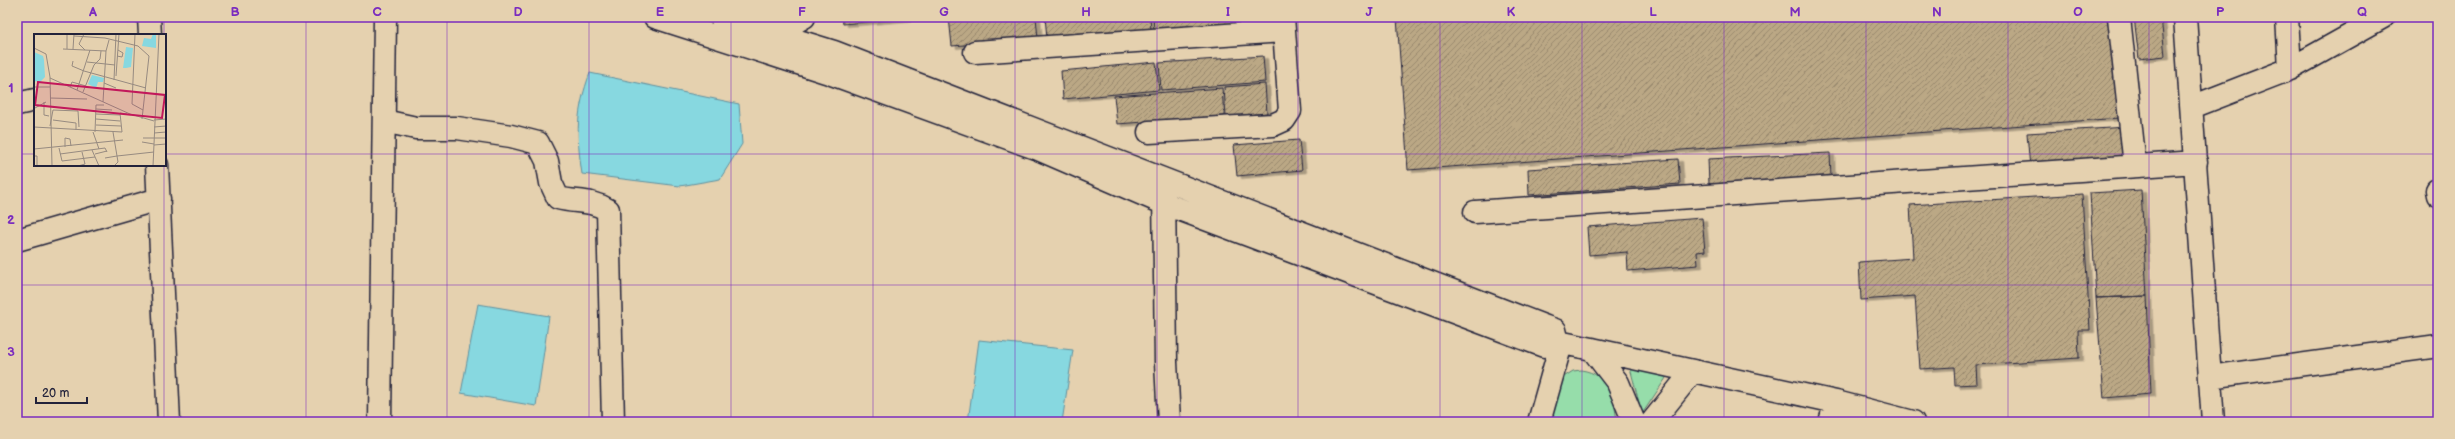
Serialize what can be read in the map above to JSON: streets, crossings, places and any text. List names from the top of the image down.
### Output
{
  "scale_bar": "20 m",
  "grid": {
    "columns": [
      "A",
      "B",
      "C",
      "D",
      "E",
      "F",
      "G",
      "H",
      "I",
      "J",
      "K",
      "L",
      "M",
      "N",
      "O",
      "P",
      "Q"
    ],
    "rows": ["1", "2", "3"]
  }
}
